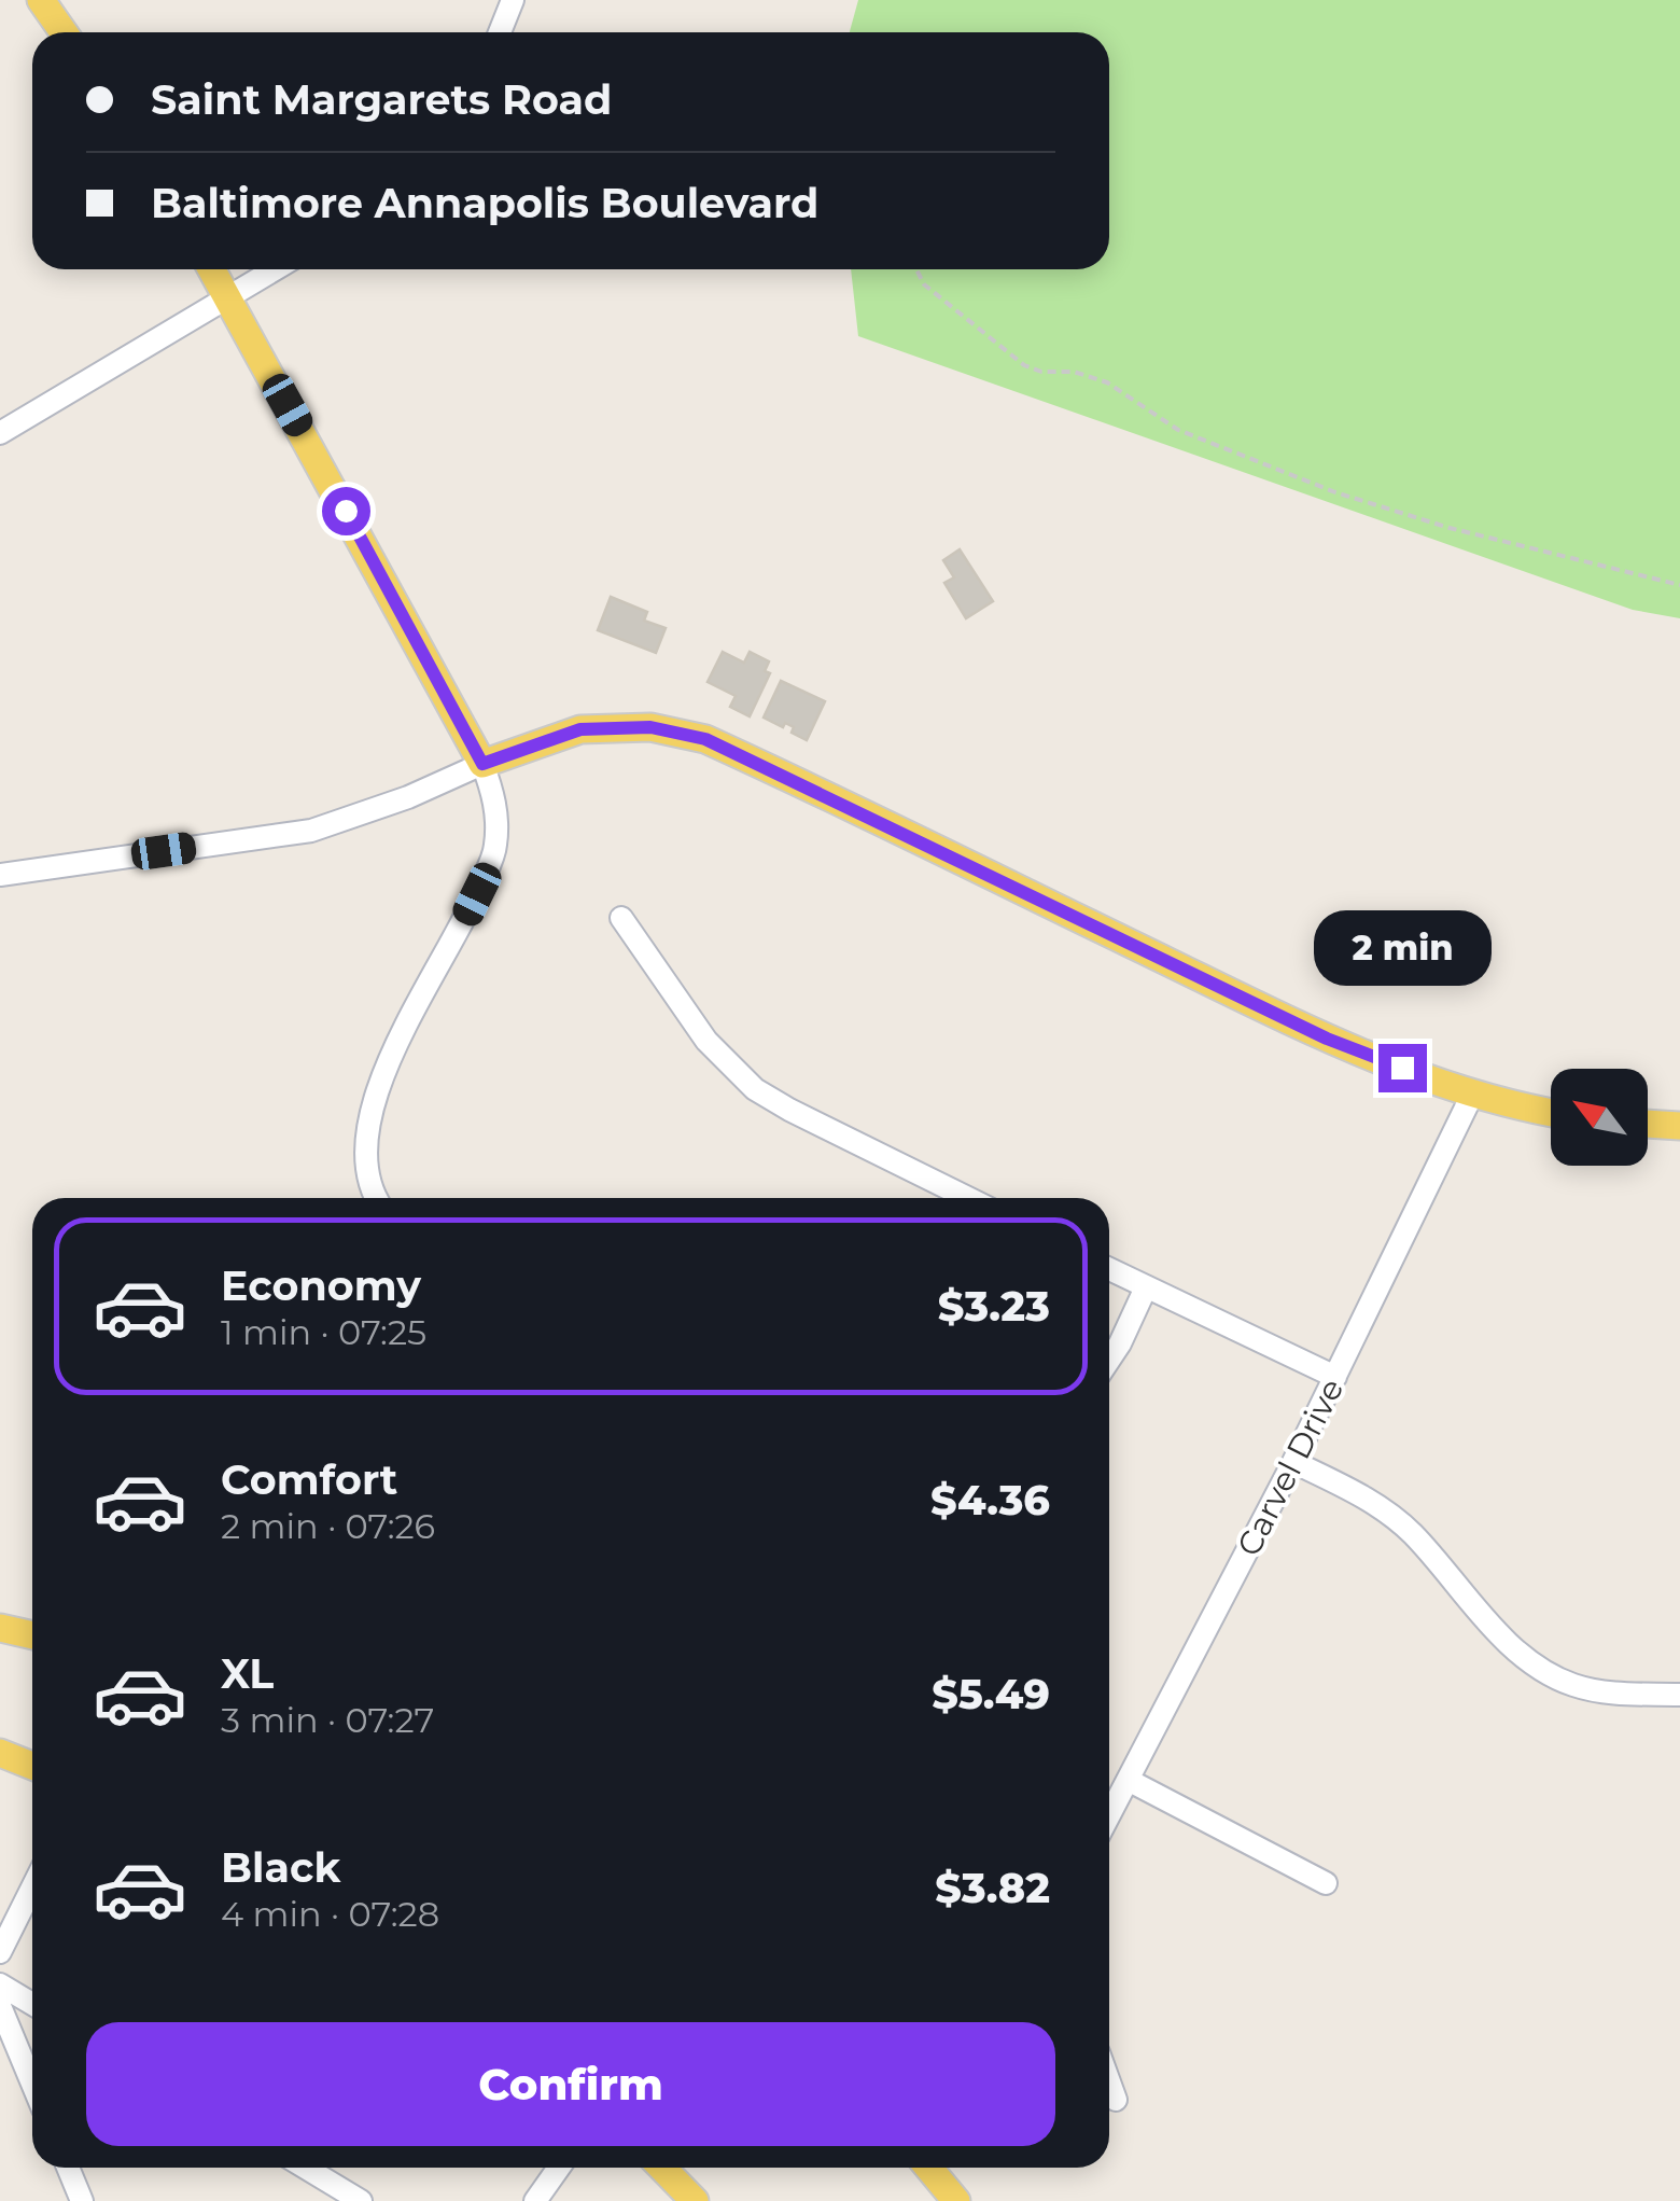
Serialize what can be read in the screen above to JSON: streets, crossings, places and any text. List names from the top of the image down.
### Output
{
  "streets": {
    "street": ["Carvel Drive"]
  },
  "north": "top left",
  "page": {
    "banner": ["Saint Margarets Road", "Baltimore Annapolis Boulevard"],
    "bubble": "2 min",
    "list": [
      {
        "name": "Economy",
        "note": "1 min · 07:25",
        "value": "$3.23"
      },
      {
        "name": "Comfort",
        "note": "2 min · 07:26",
        "value": "$4.36"
      },
      {
        "name": "XL",
        "note": "3 min · 07:27",
        "value": "$5.49"
      },
      {
        "name": "Black",
        "note": "4 min · 07:28",
        "value": "$3.82"
      }
    ],
    "buttons": "Confirm"
  }
}
